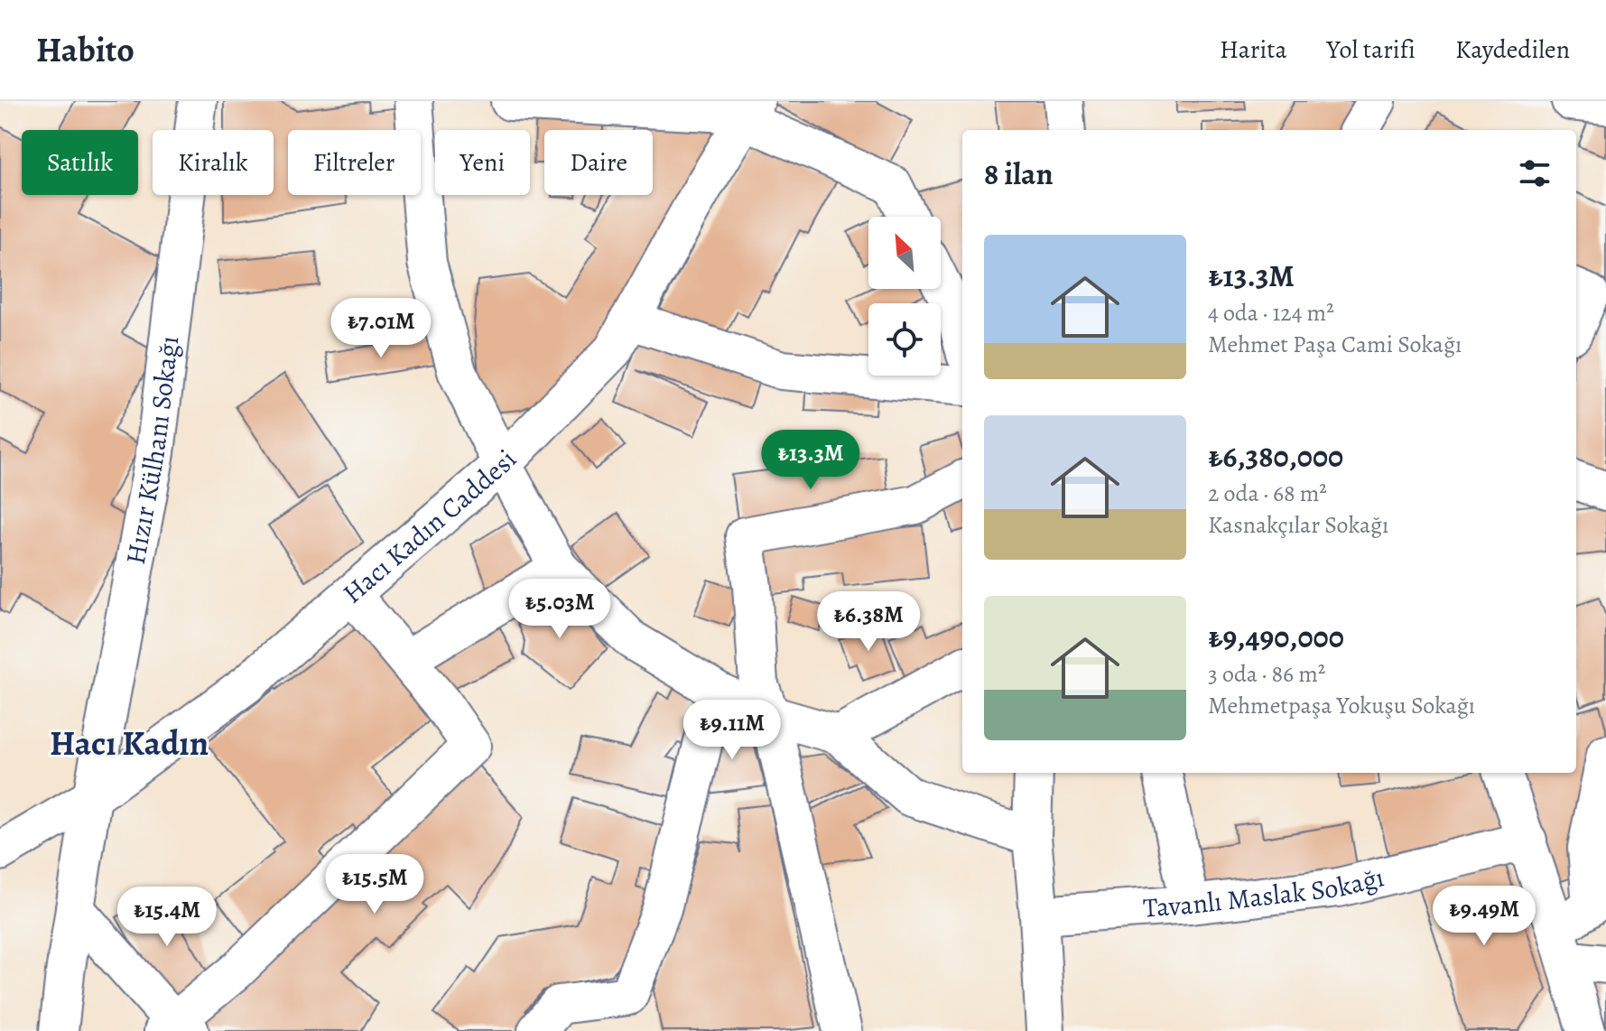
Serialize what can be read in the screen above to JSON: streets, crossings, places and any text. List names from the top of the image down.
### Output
{
  "streets": {
    "street": ["Hızır Külhanı Sokağı", "Hacı Kadın Caddesi", "Tavanlı Maslak Sokağı"]
  },
  "crossings": [
    ["Hızır Külhanı Sokağı", "Hacı Kadın Caddesi"]
  ],
  "districts": ["Hacı Kadın"],
  "north": "top left",
  "page": {
    "header": "Habito",
    "nav": ["Harita", "Yol tarifi", "Kaydedilen"],
    "chip": [
      "Satılık",
      "Kiralık",
      "Filtreler",
      "Yeni",
      "Daire"
    ],
    "heading": "8 ilan",
    "list": [
      {
        "name": "₺13.3M",
        "note": "4 oda · 124 m² · Mehmet Paşa Cami Sokağı"
      },
      {
        "name": "₺6,380,000",
        "note": "2 oda · 68 m² · Kasnakçılar Sokağı"
      },
      {
        "name": "₺9,490,000",
        "note": "3 oda · 86 m² · Mehmetpaşa Yokuşu Sokağı"
      }
    ],
    "price": [
      "₺7.01M",
      "₺13.3M",
      "₺5.03M",
      "₺6.38M",
      "₺9.11M",
      "₺15.5M",
      "₺9.49M",
      "₺15.4M"
    ]
  }
}
